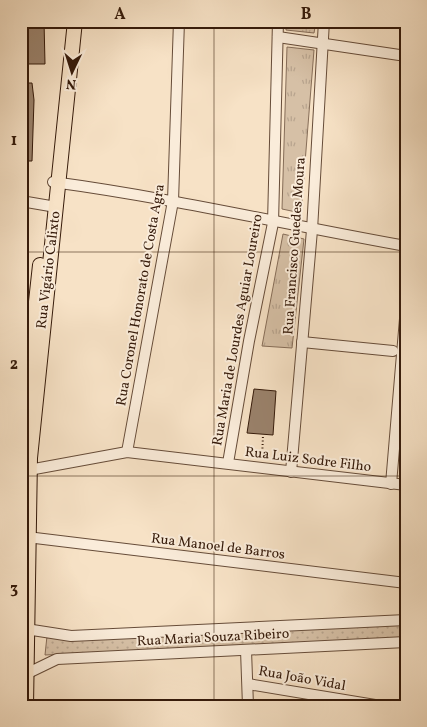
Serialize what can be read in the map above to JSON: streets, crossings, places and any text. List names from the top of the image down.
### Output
{
  "streets": {
    "main road": ["Rua Vigário Calixto"],
    "street": [
      "Rua Francisco Guedes Moura",
      "Rua Coronel Honorato de Costa Agra",
      "Rua Maria de Lourdes Aguiar Loureiro",
      "Rua Luiz Sodre Filho",
      "Rua Manoel de Barros",
      "Rua Maria Souza Ribeiro",
      "Rua João Vidal"
    ]
  },
  "crossings": [
    ["Rua Francisco Guedes Moura", "Rua Luiz Sodre Filho"],
    ["Rua Vigário Calixto", "Rua Luiz Sodre Filho"],
    ["Rua Vigário Calixto", "Rua Manoel de Barros"],
    ["Rua Vigário Calixto", "Rua Maria Souza Ribeiro"],
    ["Rua Coronel Honorato de Costa Agra", "Rua Luiz Sodre Filho"],
    ["Rua Maria de Lourdes Aguiar Loureiro", "Rua Luiz Sodre Filho"]
  ],
  "north": "bottom",
  "grid": {
    "columns": ["A", "B"],
    "rows": ["1", "2", "3"]
  }
}
